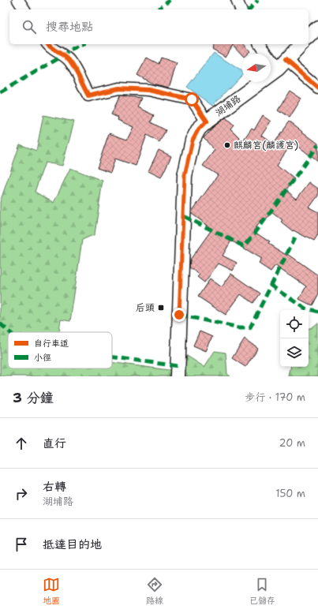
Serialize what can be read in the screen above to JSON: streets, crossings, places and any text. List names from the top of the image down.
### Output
{
  "streets": {
    "main road": ["湖埔路"]
  },
  "places": {
    "other": ["麒麟宮(麟護宮)"],
    "transit": ["后頭"]
  },
  "legend": ["自行車道", "小徑"],
  "north": "left",
  "page": {
    "search": "搜尋地點",
    "heading": ["3 分鐘", "步行 · 170 m"],
    "list": [
      ["直行", "20 m"],
      ["右轉", "湖埔路", "150 m"],
      "抵達目的地"
    ],
    "nav": ["地圖", "路線", "已儲存"]
  }
}
